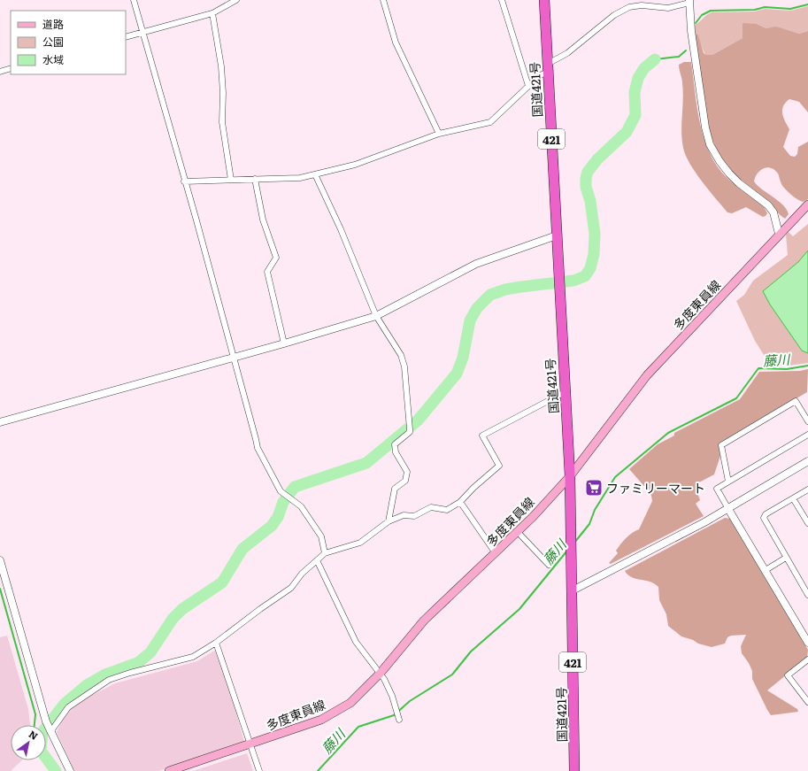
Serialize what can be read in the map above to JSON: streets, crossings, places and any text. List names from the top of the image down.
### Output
{
  "streets": {
    "highway": ["国道421号", "421"],
    "main road": ["多度東員線"]
  },
  "crossings": [
    ["国道421号", "多度東員線"]
  ],
  "water": ["藤川"],
  "places": {
    "supermarket": ["ファミリーマート"]
  },
  "legend": ["道路", "公園", "水域"],
  "north": "top right"
}
